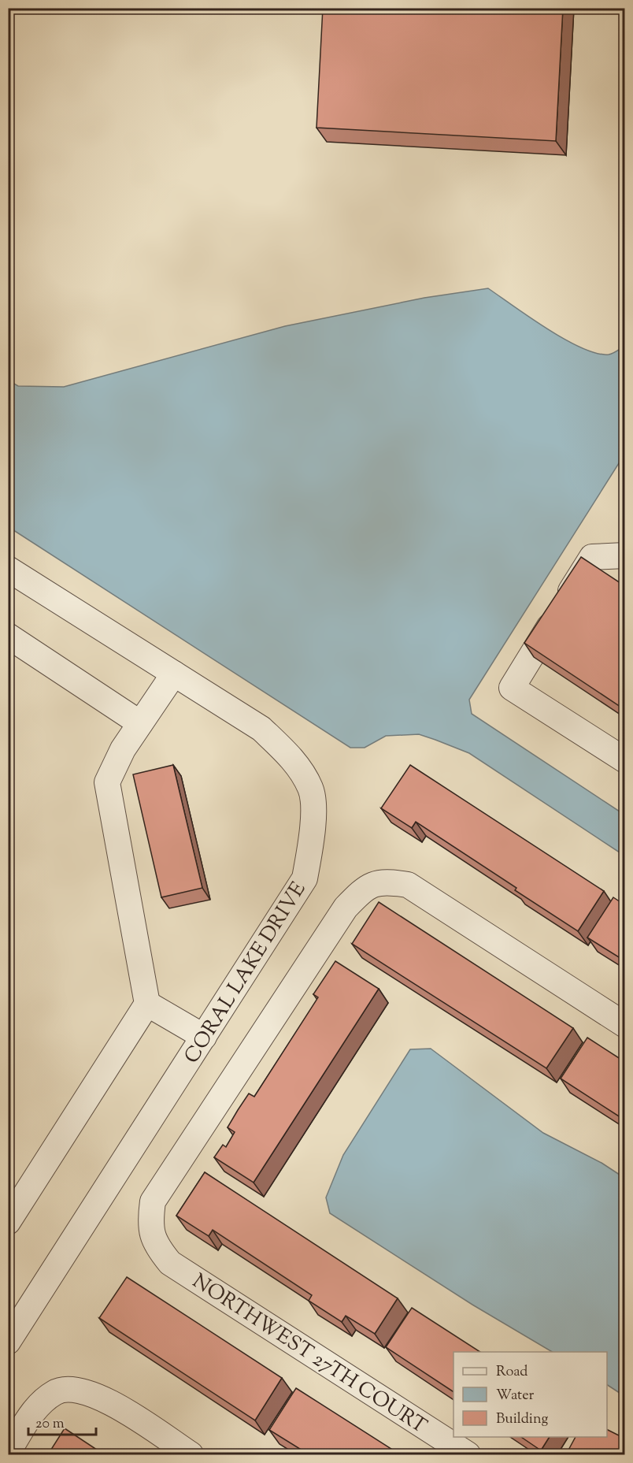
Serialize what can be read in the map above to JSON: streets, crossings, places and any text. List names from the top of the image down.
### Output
{
  "streets": {
    "street": ["CORAL LAKE DRIVE", "NORTHWEST 27TH COURT"]
  },
  "legend": ["Road", "Water", "Building"],
  "scale_bar": "20 m"
}
